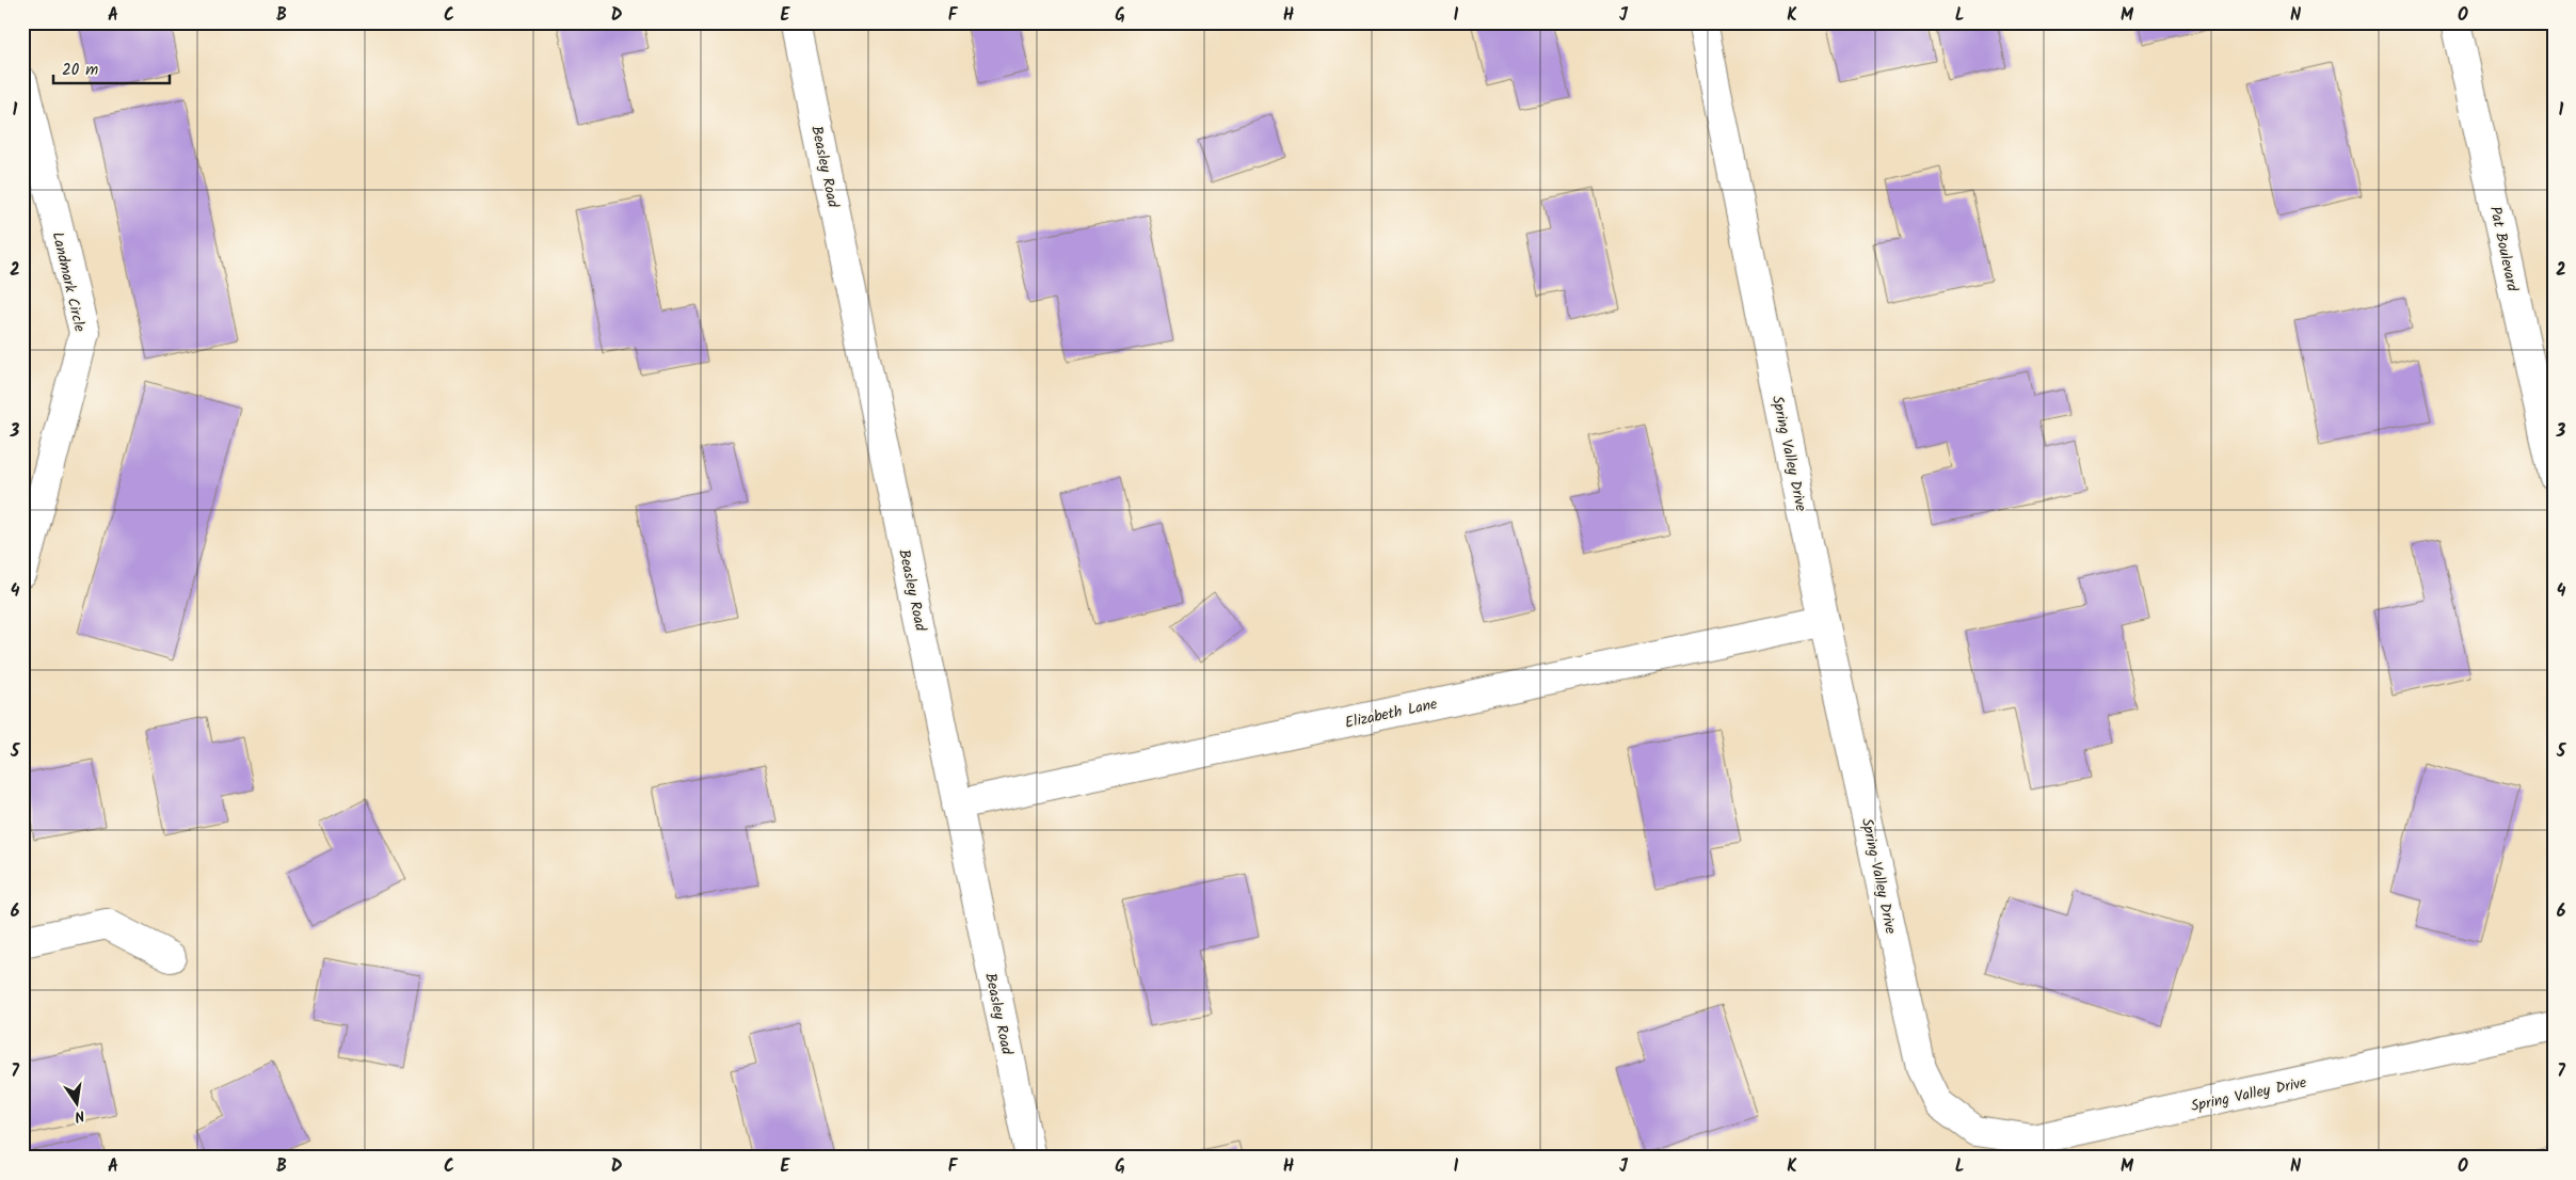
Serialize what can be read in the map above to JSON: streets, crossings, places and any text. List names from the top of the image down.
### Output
{
  "streets": {
    "street": [
      "Beasley Road",
      "Pat Boulevard",
      "Landmark Circle",
      "Spring Valley Drive",
      "Elizabeth Lane"
    ]
  },
  "crossings": [
    ["Beasley Road", "Elizabeth Lane"],
    ["Spring Valley Drive", "Elizabeth Lane"]
  ],
  "scale_bar": "20 m",
  "north": "bottom",
  "grid": {
    "columns": [
      "A",
      "B",
      "C",
      "D",
      "E",
      "F",
      "G",
      "H",
      "I",
      "J",
      "K",
      "L",
      "M",
      "N",
      "O"
    ],
    "rows": [
      "1",
      "2",
      "3",
      "4",
      "5",
      "6",
      "7"
    ]
  }
}
